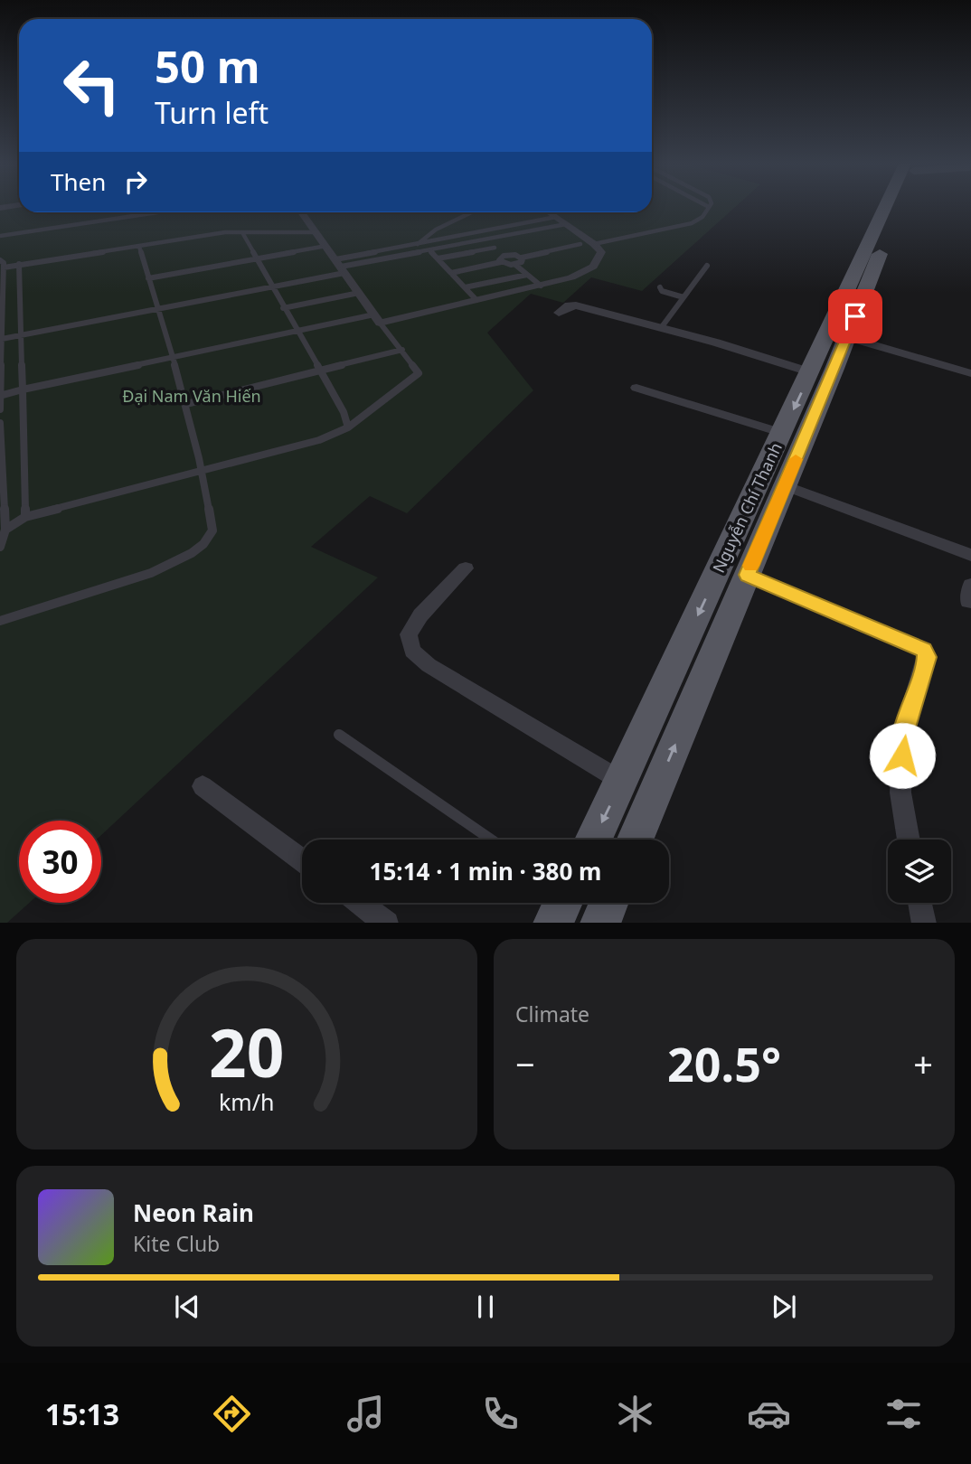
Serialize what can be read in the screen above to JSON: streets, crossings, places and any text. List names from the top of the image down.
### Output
{
  "streets": {
    "main road": ["Nguyễn Chí Thanh"]
  },
  "parks": ["Đại Nam Văn Hiến"],
  "page": {
    "turn": ["50 m", "Turn left"],
    "then": "Then",
    "limit": "30",
    "trip": "15:14 · 1 min · 380 m",
    "tile": "Climate",
    "heat": ["−", "20.5°", "+"],
    "song": ["Neon Rain", "Kite Club"],
    "tabs": "15:13",
    "gauge": ["20", "km/h"]
  }
}
